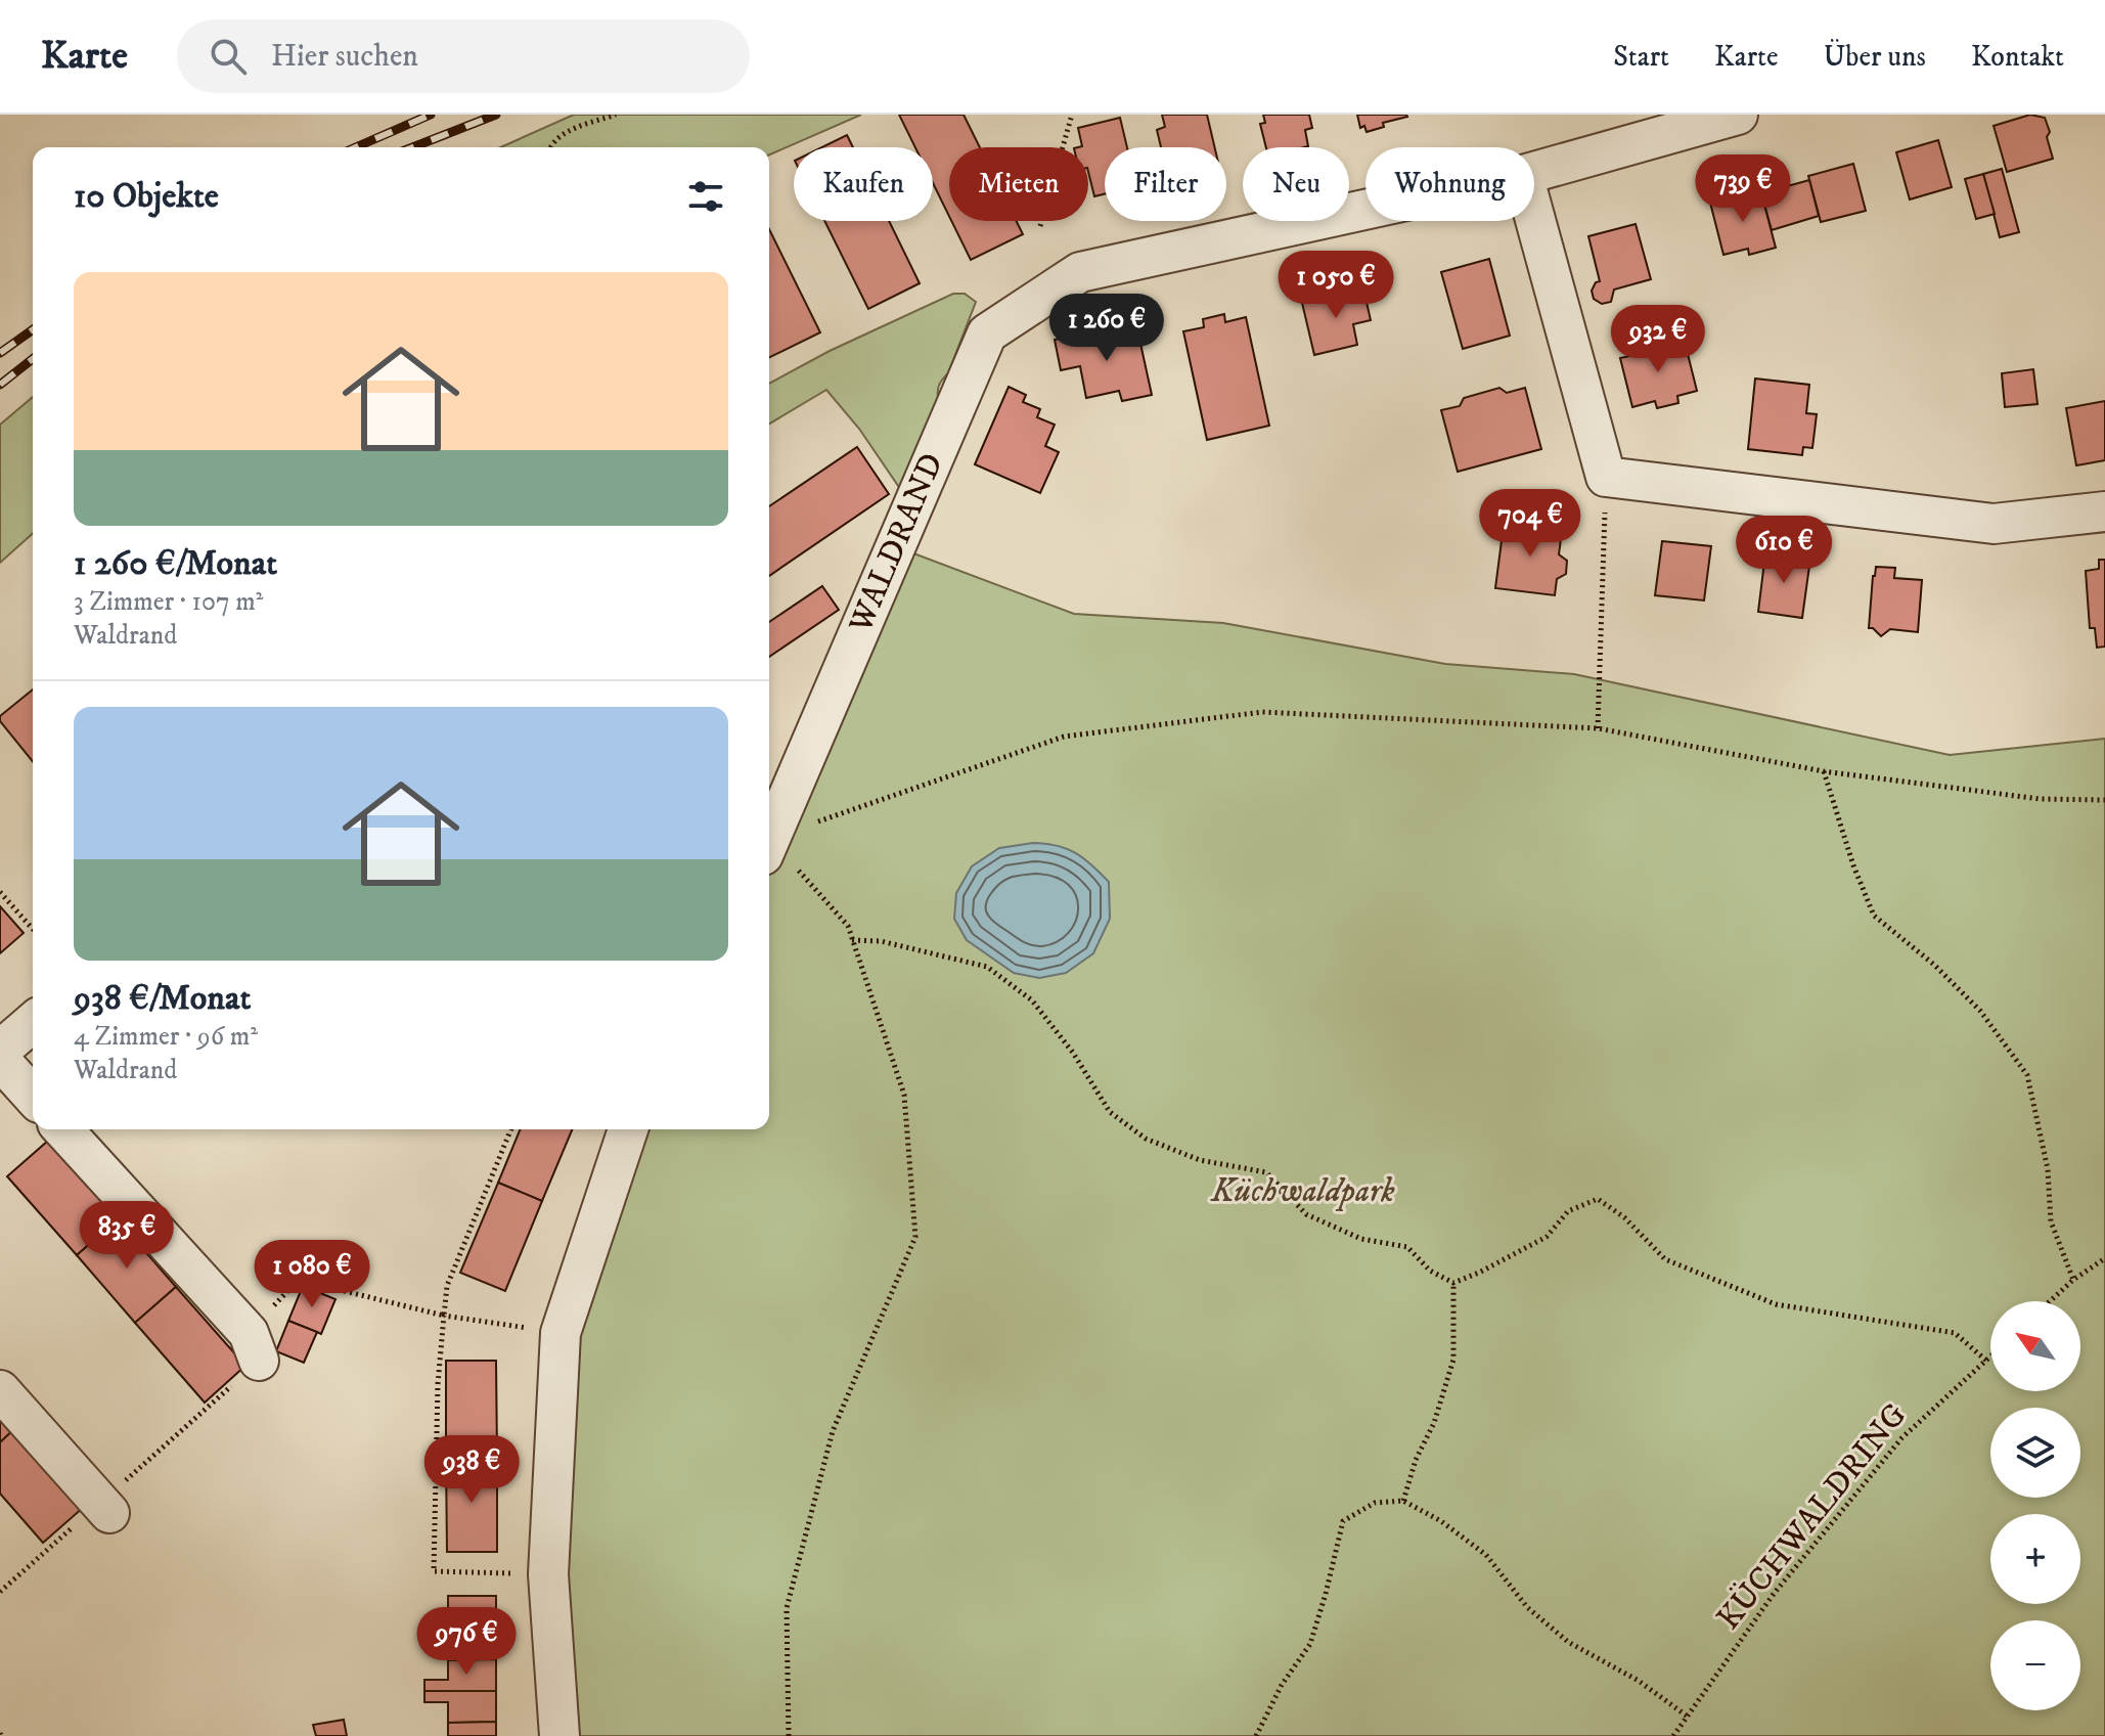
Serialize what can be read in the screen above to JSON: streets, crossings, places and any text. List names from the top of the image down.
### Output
{
  "streets": {
    "street": ["WALDRAND"],
    "path": ["KÜCHWALDRING"]
  },
  "parks": ["Küchwaldpark"],
  "north": "top left",
  "page": {
    "header": "Karte",
    "search": "Hier suchen",
    "nav": [
      "Start",
      "Karte",
      "Über uns",
      "Kontakt"
    ],
    "chip": [
      "Kaufen",
      "Mieten",
      "Filter",
      "Neu",
      "Wohnung"
    ],
    "heading": "10 Objekte",
    "price": [
      "739 €",
      "1 050 €",
      "1 260 €",
      "932 €",
      "704 €",
      "610 €",
      "835 €",
      "1 080 €",
      "938 €",
      "976 €"
    ],
    "list": [
      {
        "name": "1 260 €/Monat",
        "note": "3 Zimmer · 107 m² · Waldrand"
      },
      {
        "name": "938 €/Monat",
        "note": "4 Zimmer · 96 m² · Waldrand"
      }
    ],
    "map_buttons": ["+", "−"]
  }
}
